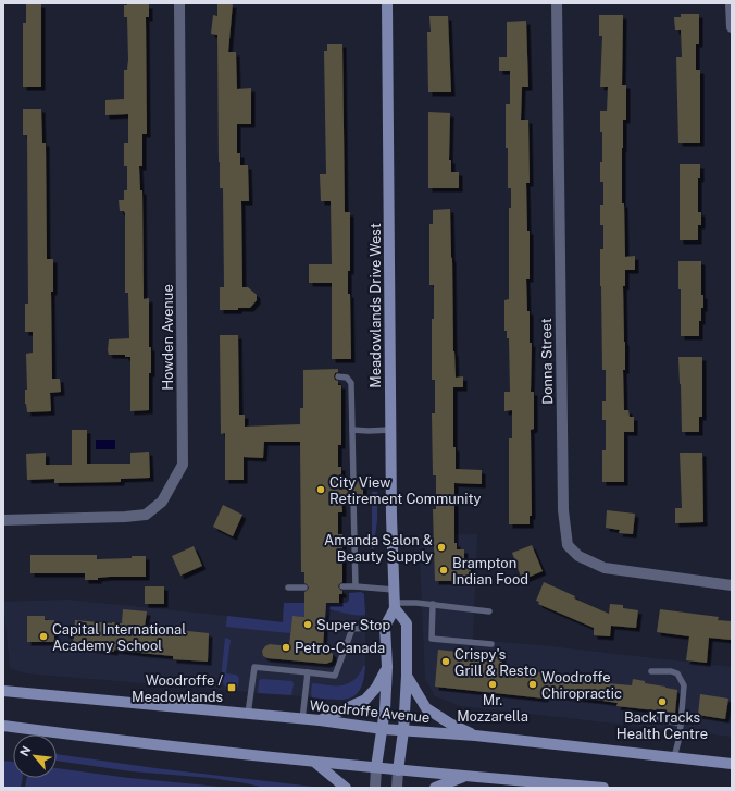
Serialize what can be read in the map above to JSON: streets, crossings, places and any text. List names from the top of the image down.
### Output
{
  "streets": {
    "main road": ["Meadowlands Drive West", "Woodroffe Avenue"],
    "street": ["Howden Avenue", "Donna Street"]
  },
  "crossings": [
    ["Meadowlands Drive West", "Woodroffe Avenue"]
  ],
  "places": {
    "other": [
      "City View Retirement Community",
      "Amanda Salon & Beauty Supply",
      "Brampton Indian Food",
      "Super Stop",
      "Capital International Academy School",
      "Petro-Canada",
      "Crispy's Grill & Resto",
      "Mr. Mozzarella",
      "Woodroffe Chiropractic",
      "BackTracks Health Centre"
    ],
    "transit": ["Woodroffe / Meadowlands"]
  },
  "north": "top left"
}
